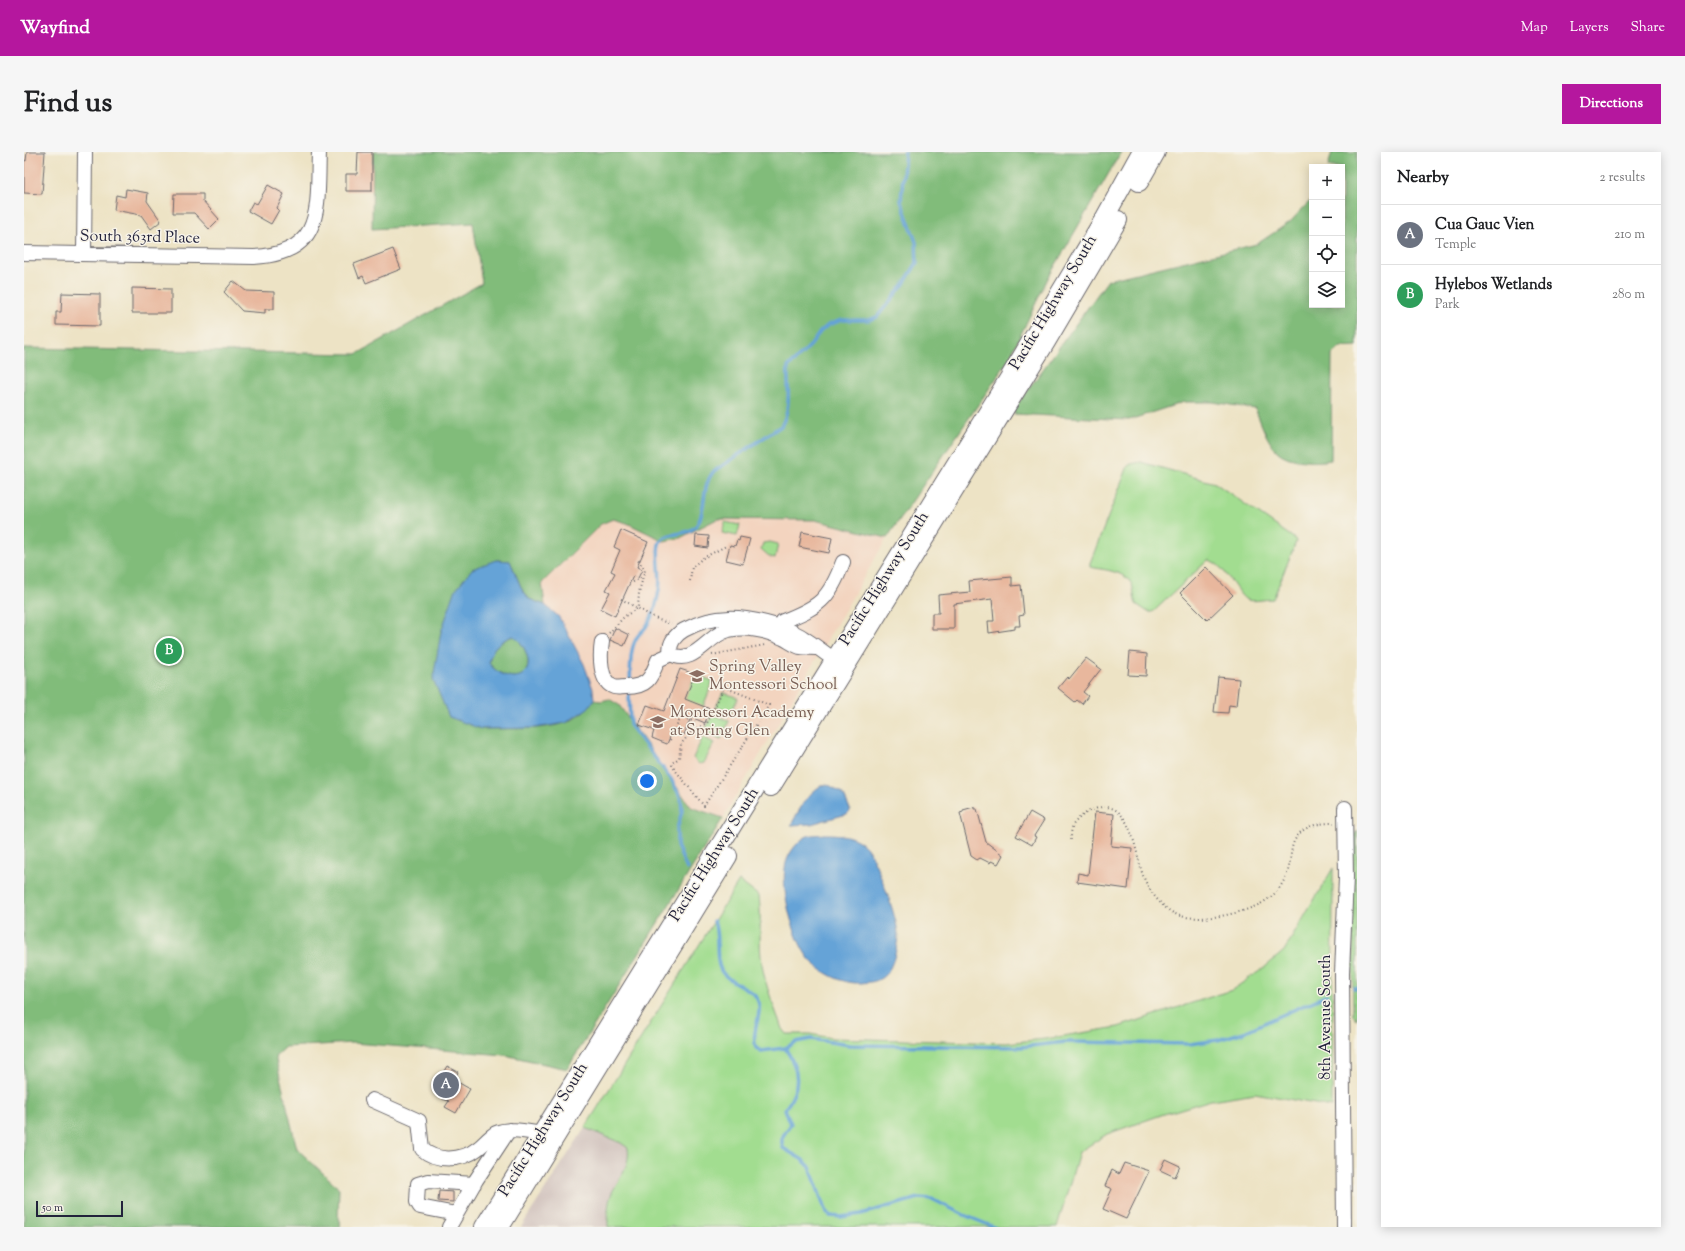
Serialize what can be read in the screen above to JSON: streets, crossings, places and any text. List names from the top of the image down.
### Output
{
  "streets": {
    "main road": ["Pacific Highway South"],
    "street": ["South 363rd Place", "8th Avenue South"]
  },
  "places": {
    "school or university": ["Spring Valley Montessori School", "Montessori Academy at Spring Glen"]
  },
  "scale_bar": "50 m",
  "page": {
    "header": "Wayfind",
    "nav": ["Map", "Layers", "Share"],
    "title": "Find us",
    "buttons": "Directions",
    "heading": ["Nearby", "2 results"],
    "map_buttons": ["+", "−"],
    "list": [
      {
        "mark": "A",
        "name": "Cua Gauc Vien",
        "note": "Temple",
        "value": "210 m"
      },
      {
        "mark": "B",
        "name": "Hylebos Wetlands",
        "note": "Park",
        "value": "280 m"
      }
    ],
    "pins": ["B", "A"],
    "scale": "50 m"
  }
}
